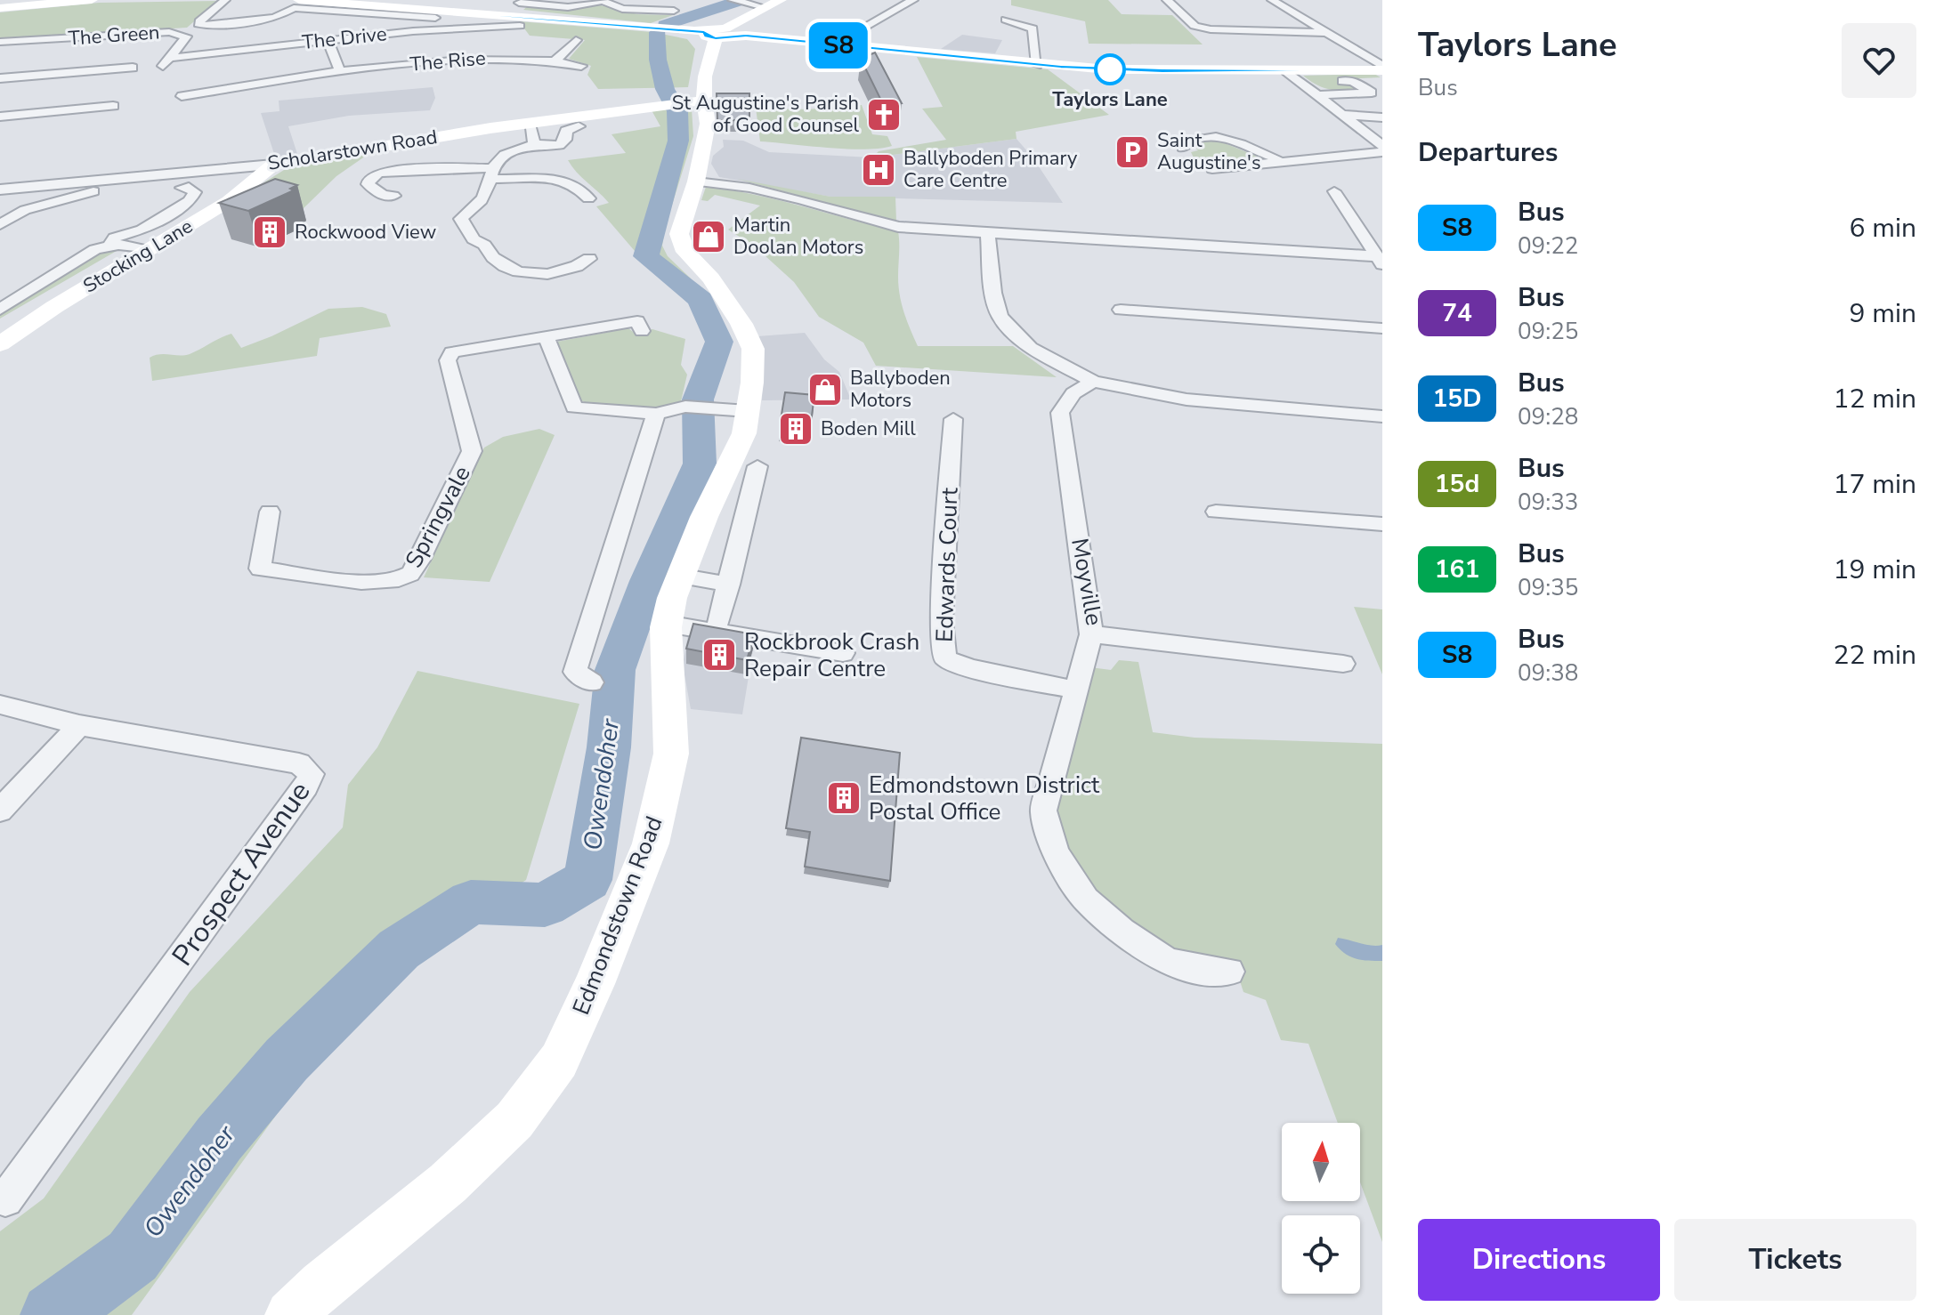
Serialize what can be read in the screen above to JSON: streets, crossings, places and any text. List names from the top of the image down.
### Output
{
  "streets": {
    "main road": ["Scholarstown Road", "Stocking Lane", "Edmondstown Road"],
    "street": [
      "The Green",
      "The Drive",
      "The Rise",
      "Springvale",
      "Edwards Court",
      "Moyville",
      "Prospect Avenue"
    ]
  },
  "crossings": [
    ["The Green", "The Drive"],
    ["Scholarstown Road", "Stocking Lane"],
    ["Scholarstown Road", "Edmondstown Road"]
  ],
  "water": ["Owendoher"],
  "places": {
    "other": ["Taylors Lane"],
    "church": ["St Augustine's Parish of Good Counsel"],
    "parking": ["Saint Augustine's"],
    "hospital": ["Ballyboden Primary Care Centre"],
    "building": [
      "Rockwood View",
      "Boden Mill",
      "Rockbrook Crash Repair Centre",
      "Edmondstown District Postal Office"
    ],
    "shop": ["Martin Doolan Motors", "Ballyboden Motors"]
  },
  "lines": ["bus line S8"],
  "north": "top",
  "page": {
    "on_map": "S8",
    "heading": [
      ["Taylors Lane", "Bus"],
      "Departures"
    ],
    "list": [
      {
        "mark": "S8",
        "name": "Bus",
        "note": "09:22",
        "value": "6 min"
      },
      {
        "mark": "74",
        "name": "Bus",
        "note": "09:25",
        "value": "9 min"
      },
      {
        "mark": "15D",
        "name": "Bus",
        "note": "09:28",
        "value": "12 min"
      },
      {
        "mark": "15d",
        "name": "Bus",
        "note": "09:33",
        "value": "17 min"
      },
      {
        "mark": "161",
        "name": "Bus",
        "note": "09:35",
        "value": "19 min"
      },
      {
        "mark": "S8",
        "name": "Bus",
        "note": "09:38",
        "value": "22 min"
      }
    ],
    "buttons": ["Directions", "Tickets"]
  }
}
